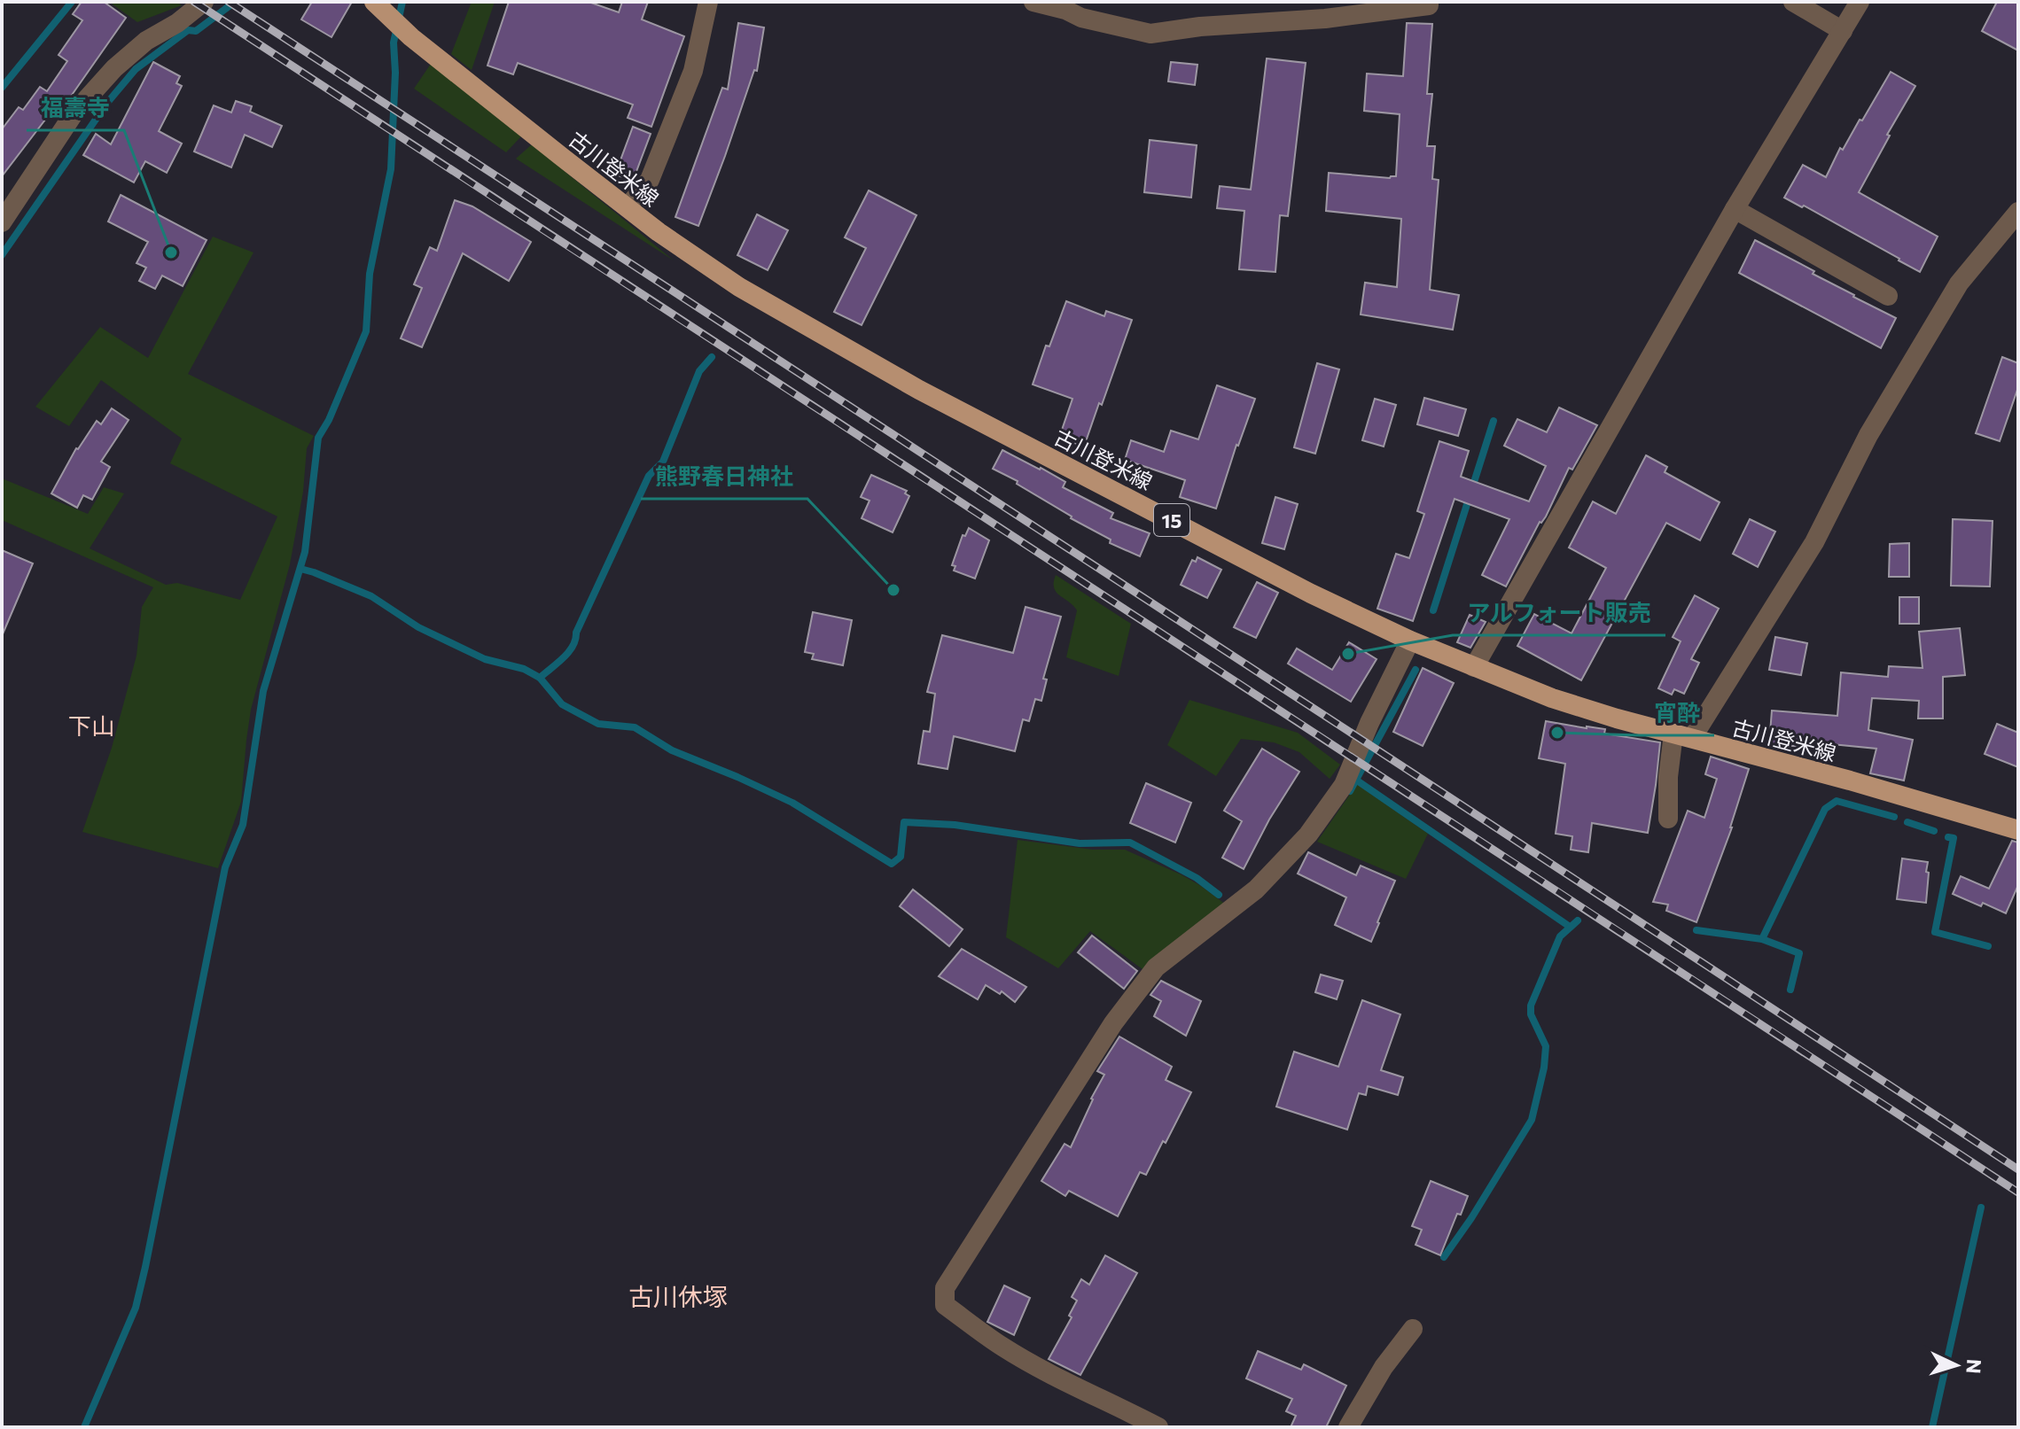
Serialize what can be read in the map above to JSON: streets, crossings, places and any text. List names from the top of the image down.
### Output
{
  "streets": {
    "main road": ["古川登米線", "15"]
  },
  "districts": ["下山", "古川休塚"],
  "places": [
    "福壽寺",
    "熊野春日神社",
    "アルフォート販売",
    "宵酔"
  ],
  "north": "right"
}
